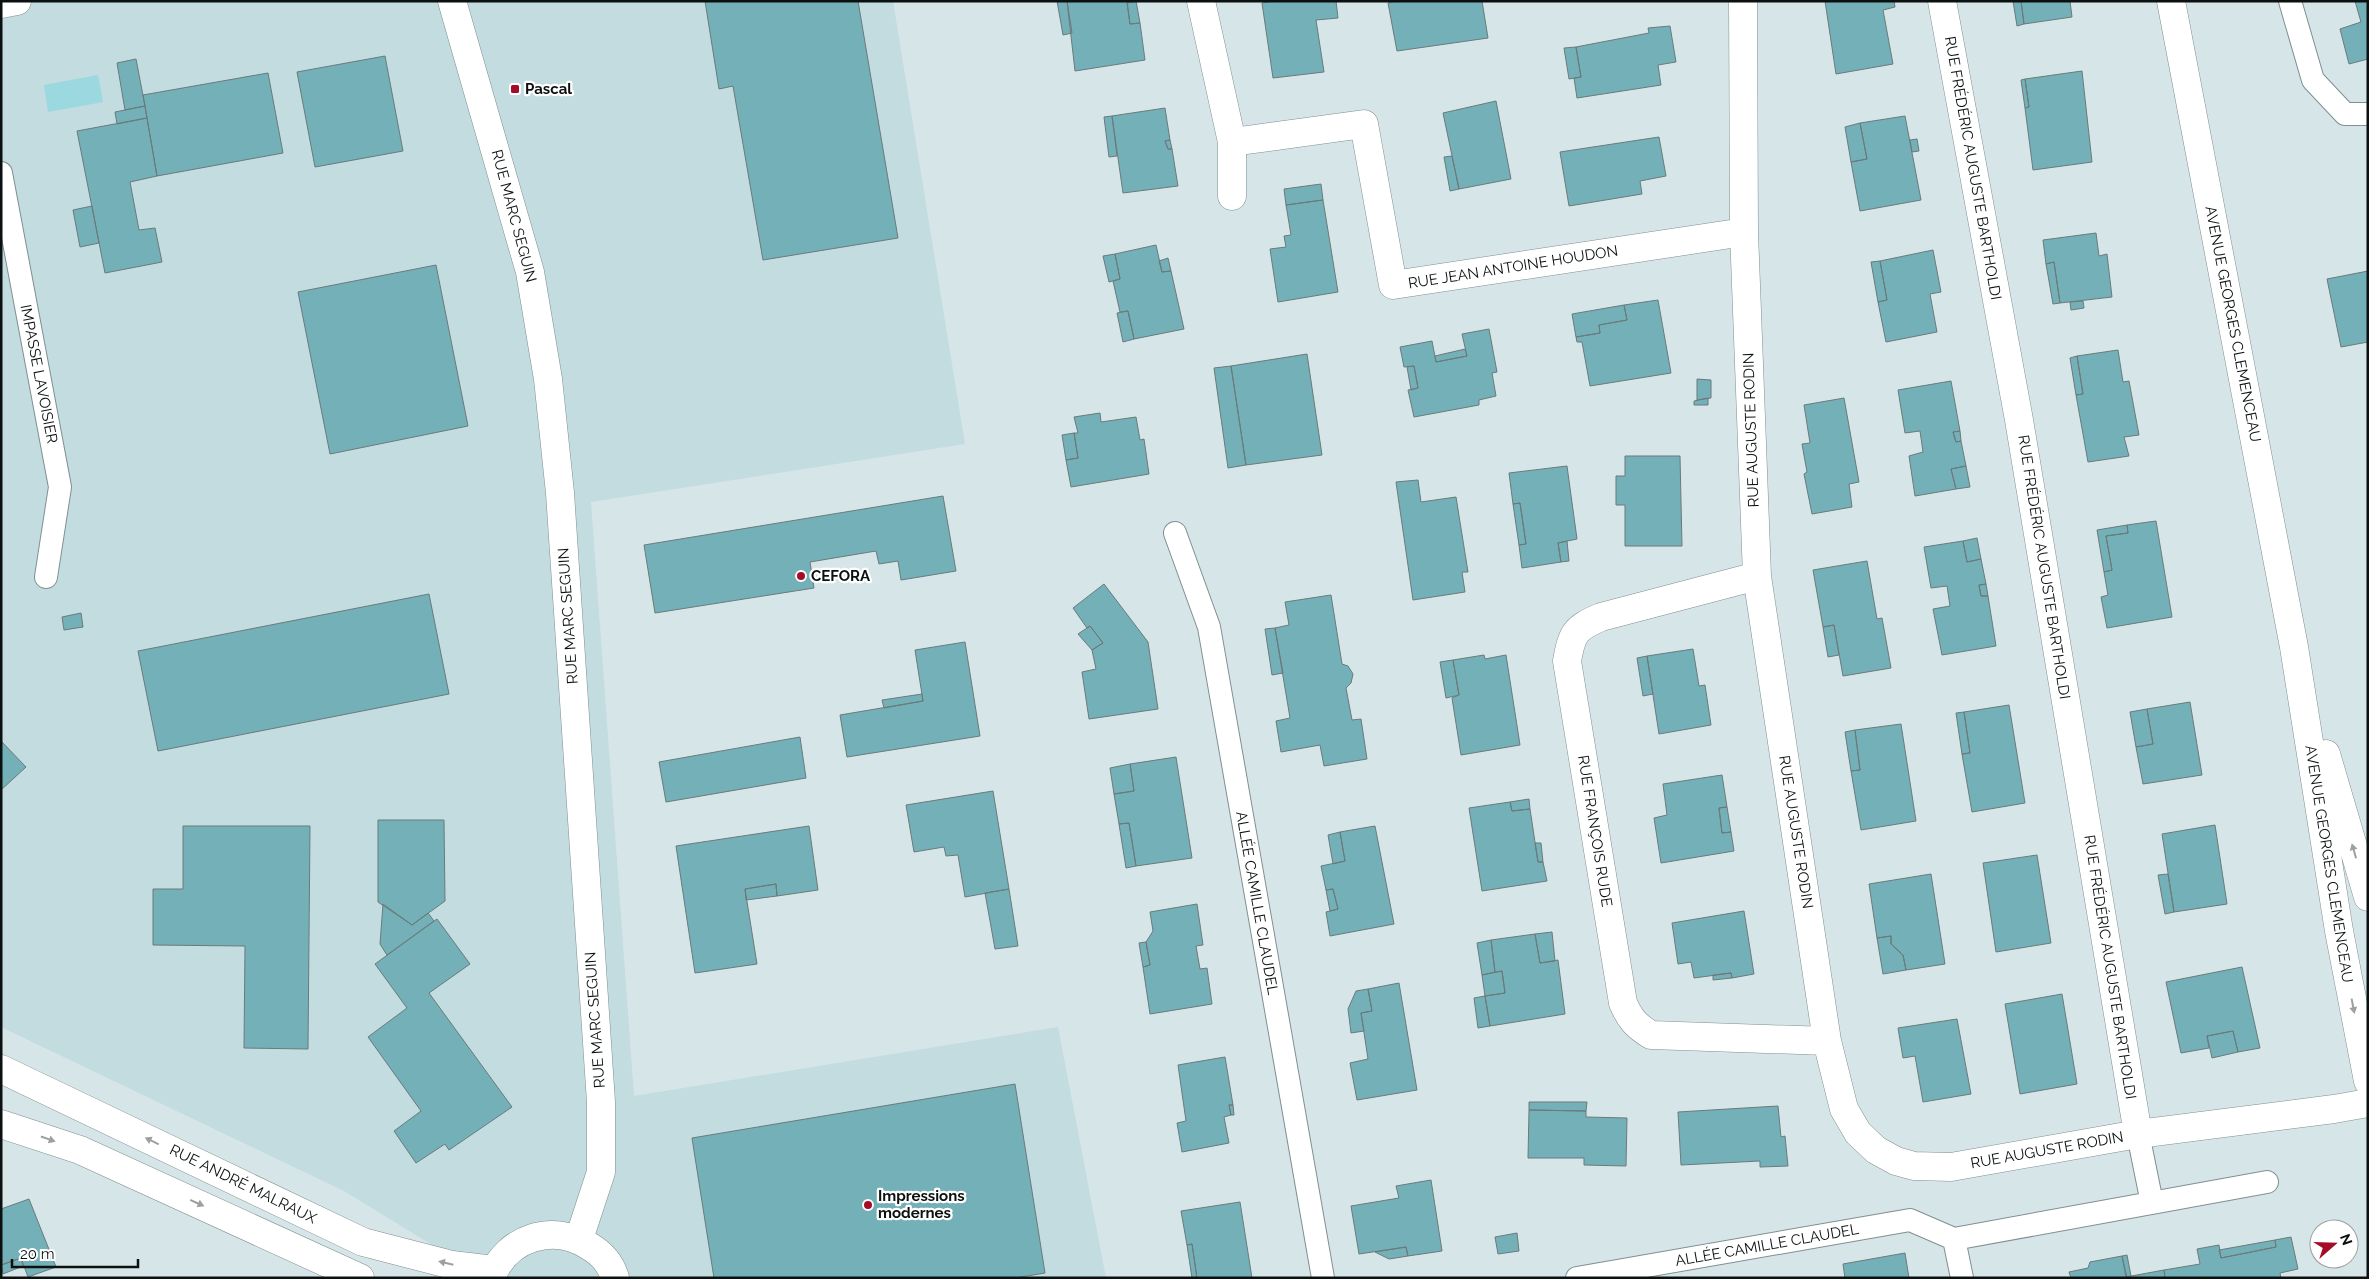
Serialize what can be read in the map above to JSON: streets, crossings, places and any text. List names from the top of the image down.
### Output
{
  "streets": {
    "street": [
      "RUE FRÉDÉRIC AUGUSTE BARTHOLDI",
      "RUE MARC SEGUIN",
      "RUE JEAN ANTOINE HOUDON",
      "AVENUE GEORGES CLEMENCEAU",
      "RUE AUGUSTE RODIN",
      "RUE FRANÇOIS RUDE",
      "RUE ANDRÉ MALRAUX"
    ],
    "lane": ["IMPASSE LAVOISIER", "ALLÉE CAMILLE CLAUDEL"]
  },
  "crossings": [
    ["RUE FRÉDÉRIC AUGUSTE BARTHOLDI", "RUE AUGUSTE RODIN"],
    ["RUE JEAN ANTOINE HOUDON", "RUE AUGUSTE RODIN"],
    ["RUE AUGUSTE RODIN", "RUE FRANÇOIS RUDE"]
  ],
  "places": {
    "transit": ["Pascal"],
    "other": ["CEFORA", "Impressions modernes"]
  },
  "scale_bar": "20 m",
  "north": "right"
}
